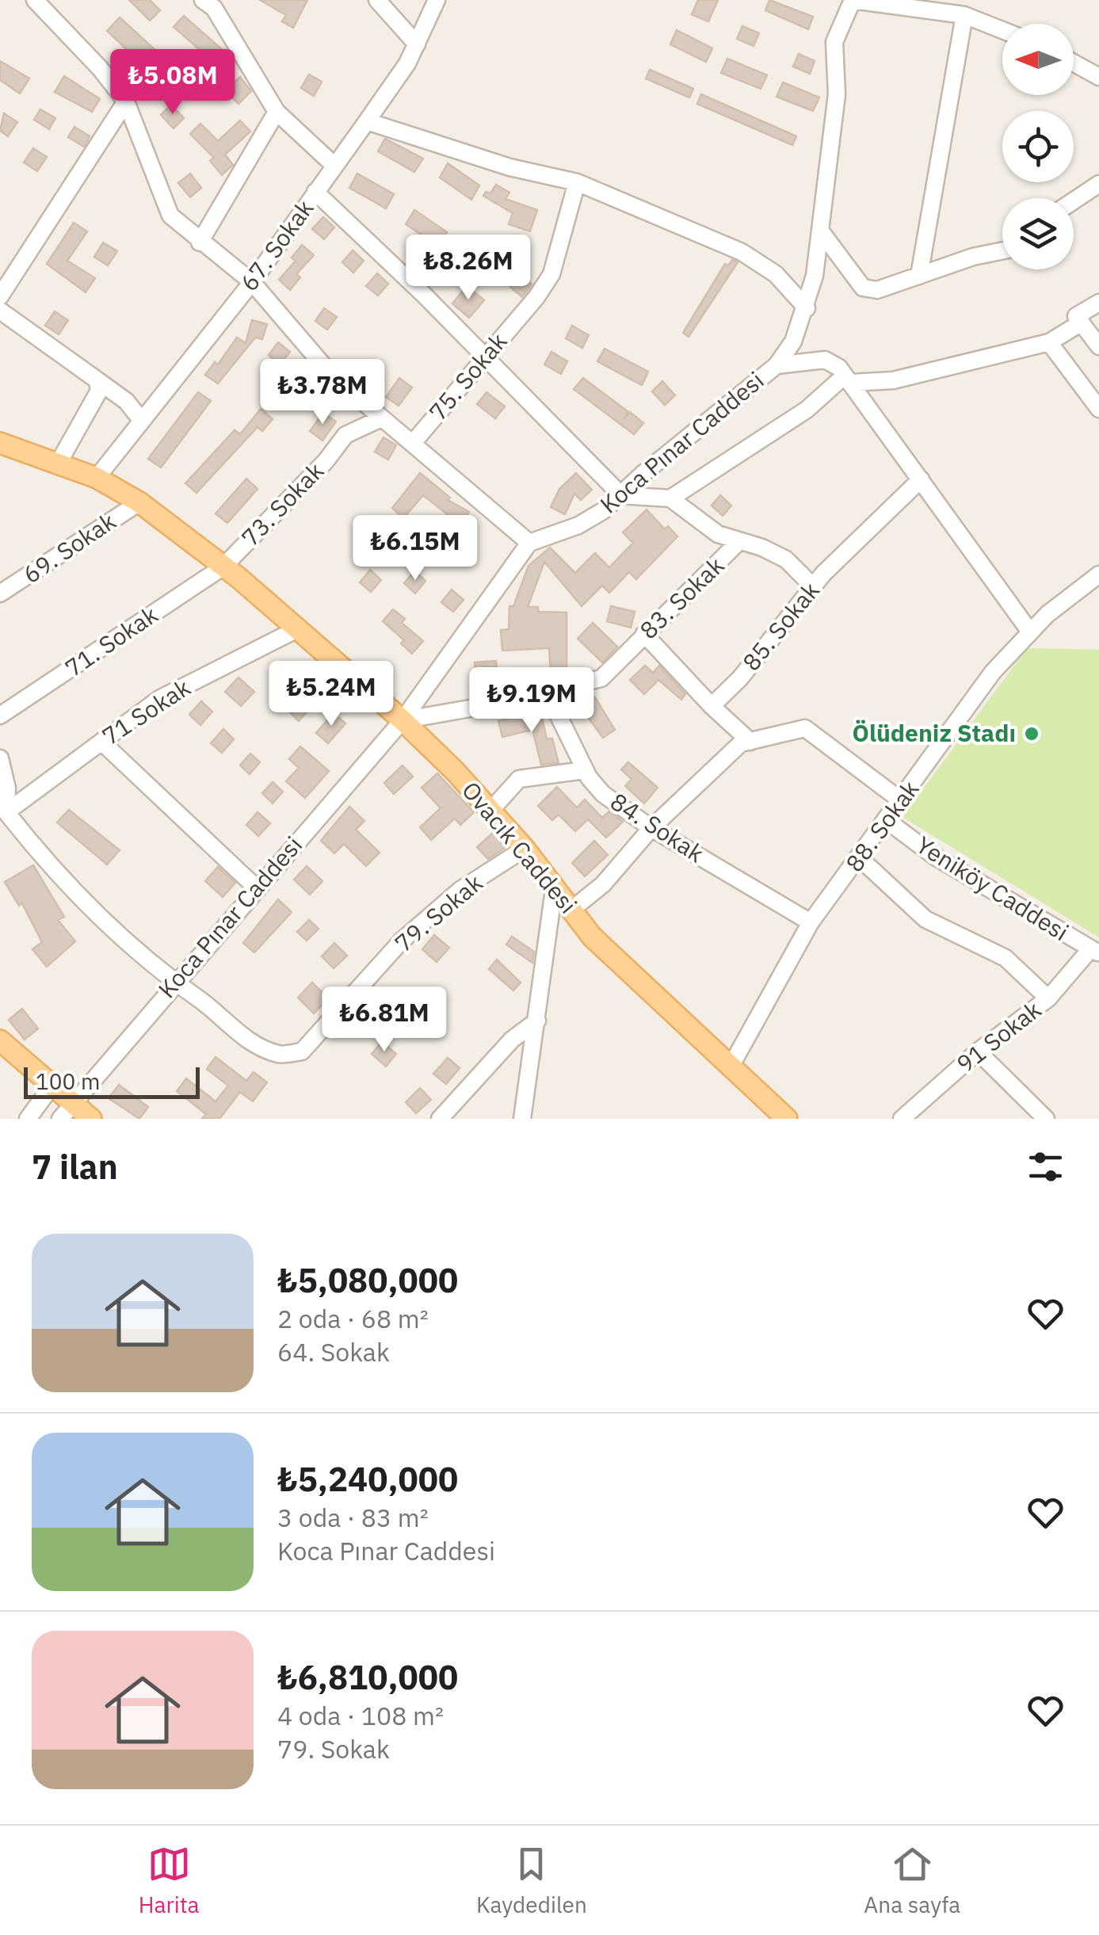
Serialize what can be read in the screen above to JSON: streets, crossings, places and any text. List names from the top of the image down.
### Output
{
  "streets": {
    "main road": ["Ovacık Caddesi"],
    "street": [
      "67. Sokak",
      "75. Sokak",
      "Koca Pınar Caddesi",
      "73. Sokak",
      "69. Sokak",
      "83. Sokak",
      "85. Sokak",
      "71. Sokak",
      "71 Sokak",
      "88. Sokak",
      "84. Sokak",
      "Yeniköy Caddesi",
      "79. Sokak",
      "91 Sokak"
    ]
  },
  "crossings": [
    ["67. Sokak", "Ovacık Caddesi"],
    ["Koca Pınar Caddesi", "83. Sokak"],
    ["Koca Pınar Caddesi", "Ovacık Caddesi"],
    ["Koca Pınar Caddesi", "79. Sokak"],
    ["73. Sokak", "71. Sokak"],
    ["73. Sokak", "Ovacık Caddesi"],
    ["69. Sokak", "Ovacık Caddesi"],
    ["83. Sokak", "84. Sokak"],
    ["83. Sokak", "Ovacık Caddesi"],
    ["71. Sokak", "Ovacık Caddesi"],
    ["71 Sokak", "Ovacık Caddesi"],
    ["71 Sokak", "79. Sokak"],
    ["88. Sokak", "84. Sokak"],
    ["88. Sokak", "Ovacık Caddesi"],
    ["88. Sokak", "Yeniköy Caddesi"],
    ["Ovacık Caddesi", "79. Sokak"],
    ["Yeniköy Caddesi", "91 Sokak"]
  ],
  "places": ["Ölüdeniz Stadı"],
  "scale_bar": "100 m",
  "north": "left",
  "page": {
    "price": [
      "₺5.08M",
      "₺8.26M",
      "₺3.78M",
      "₺6.15M",
      "₺5.24M",
      "₺9.19M",
      "₺6.81M"
    ],
    "scale": "100 m",
    "heading": "7 ilan",
    "list": [
      {
        "name": "₺5,080,000",
        "note": "2 oda · 68 m² · 64. Sokak"
      },
      {
        "name": "₺5,240,000",
        "note": "3 oda · 83 m² · Koca Pınar Caddesi"
      },
      {
        "name": "₺6,810,000",
        "note": "4 oda · 108 m² · 79. Sokak"
      }
    ],
    "tabs": ["Harita", "Kaydedilen", "Ana sayfa"]
  }
}
